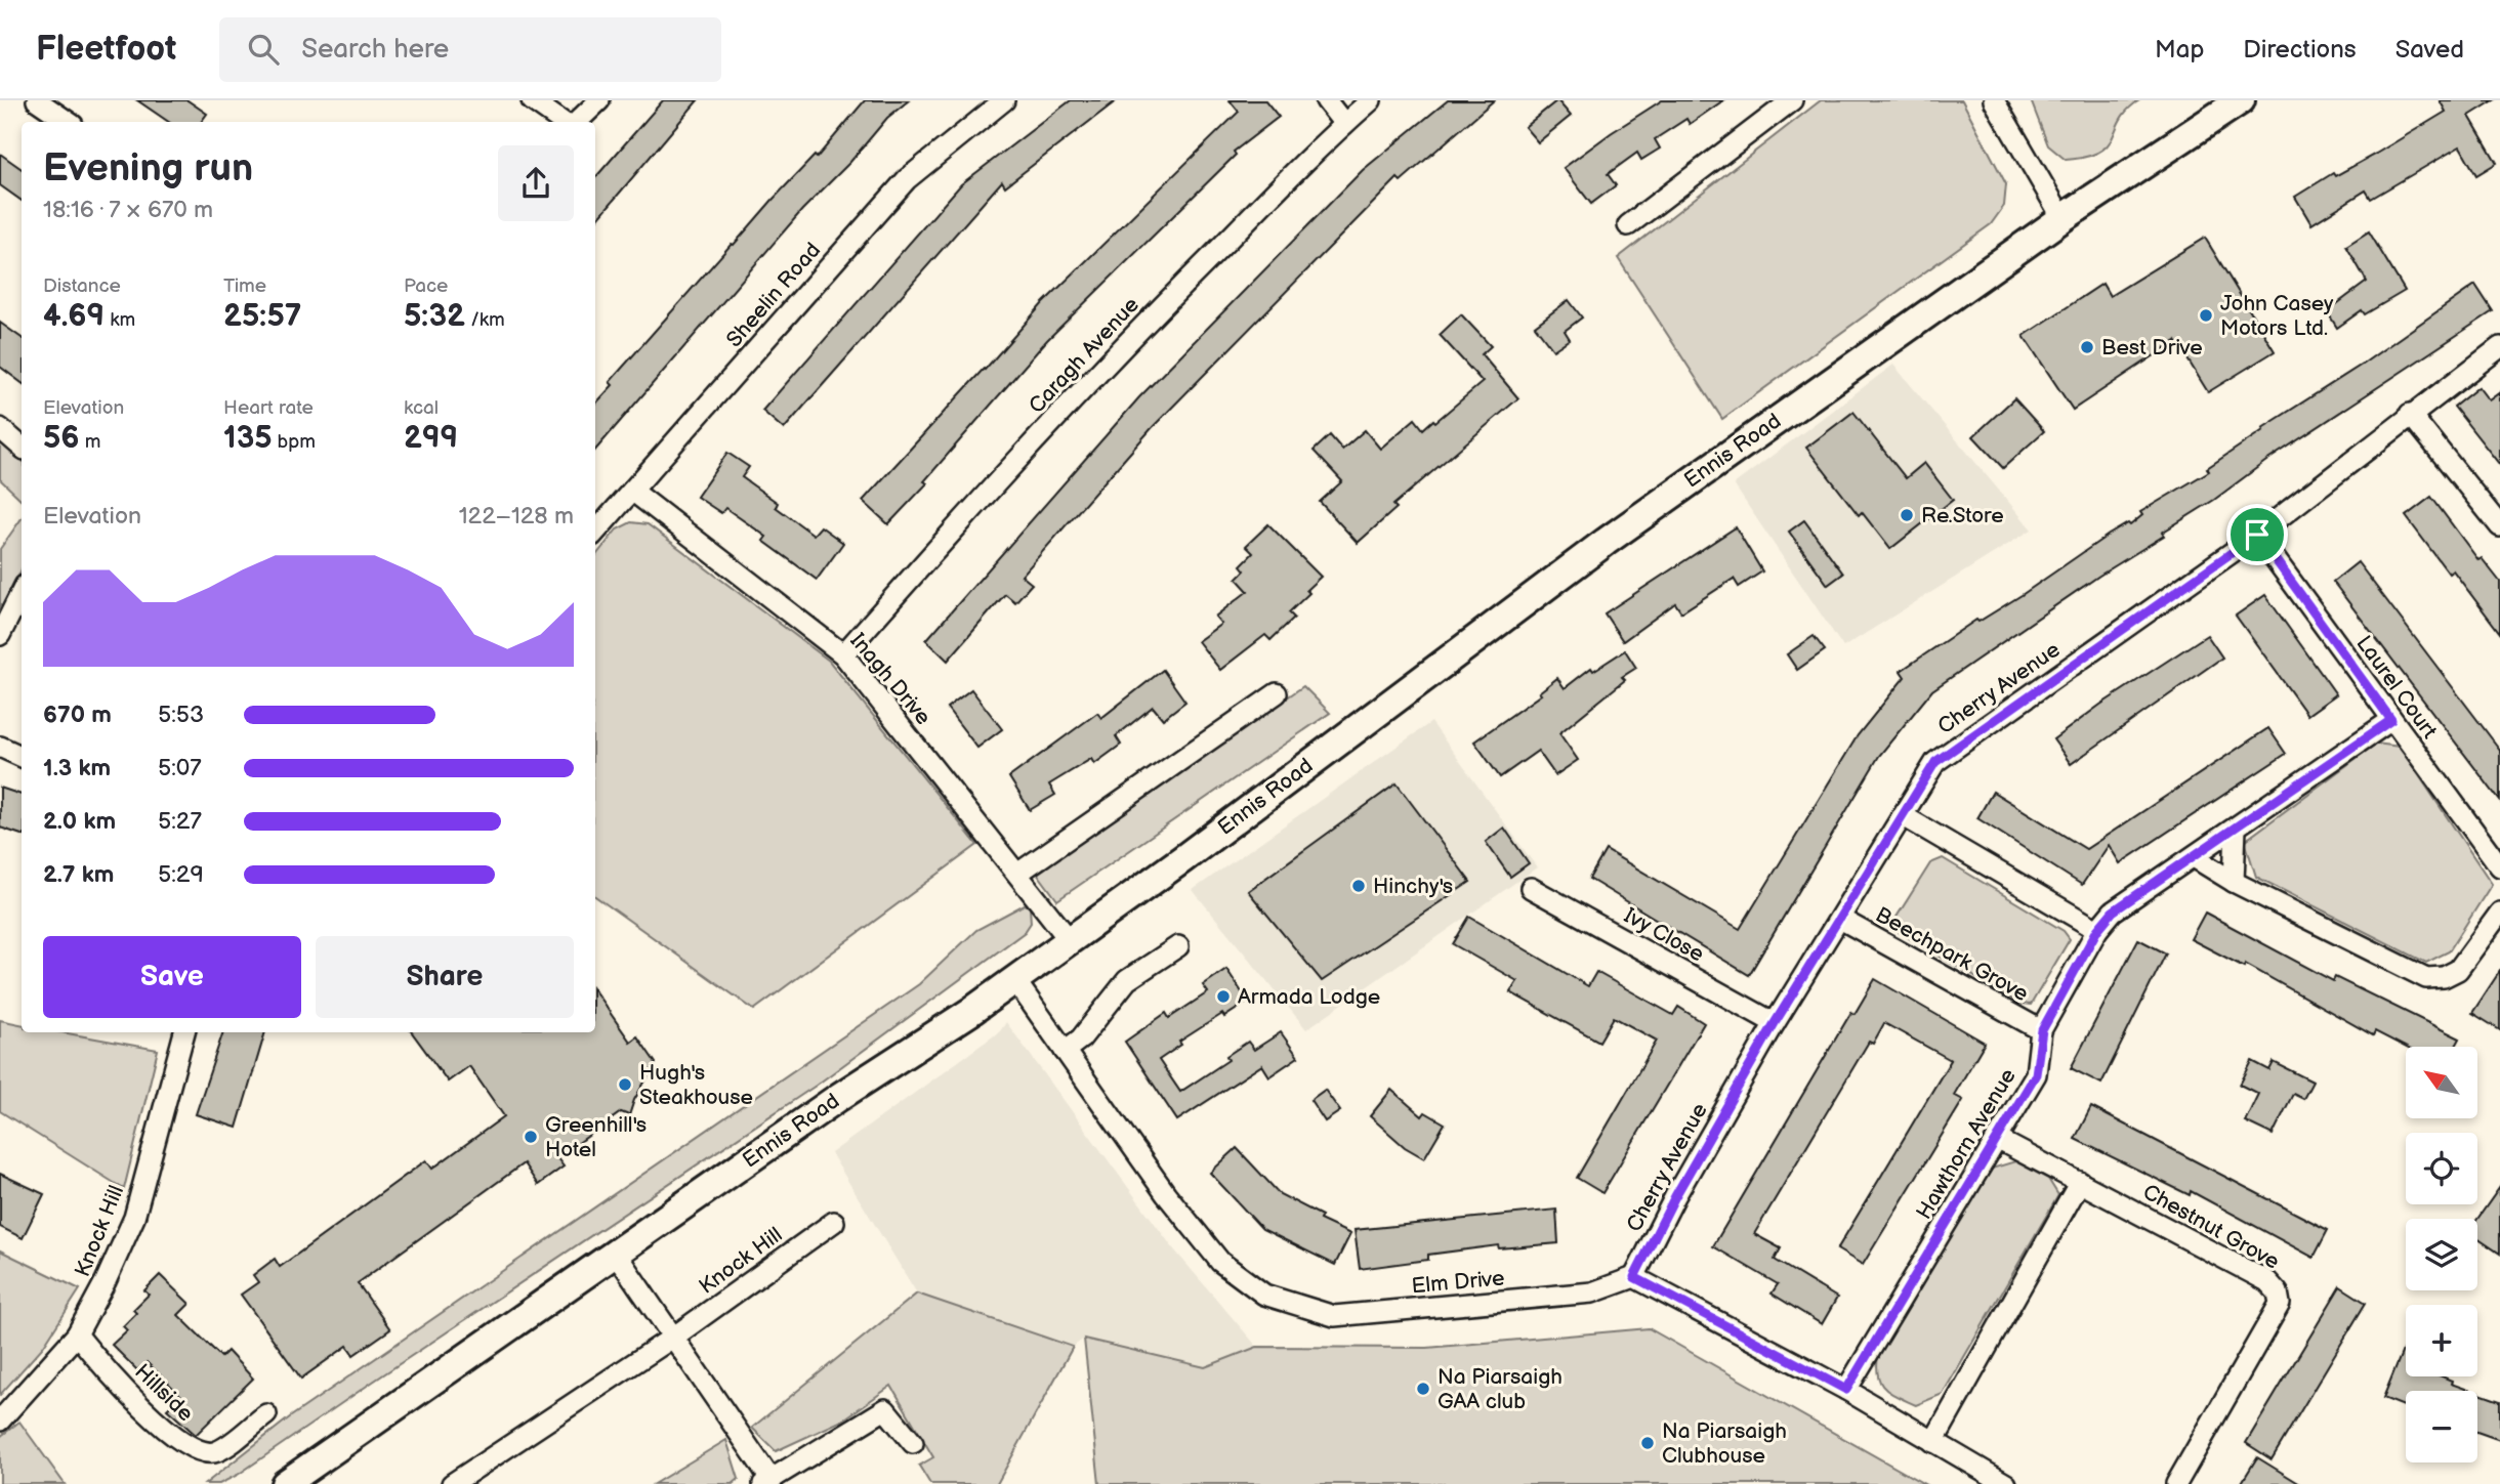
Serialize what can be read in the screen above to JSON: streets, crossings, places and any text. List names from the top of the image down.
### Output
{
  "streets": {
    "main road": ["Ennis Road"],
    "street": [
      "Sheelin Road",
      "Caragh Avenue",
      "Inagh Drive",
      "Laurel Court",
      "Cherry Avenue",
      "Ivy Close",
      "Beechpark Grove",
      "Hawthorn Avenue",
      "Chestnut Grove",
      "Knock Hill",
      "Elm Drive",
      "Hillside"
    ]
  },
  "crossings": [
    ["Sheelin Road", "Inagh Drive"],
    ["Caragh Avenue", "Inagh Drive"],
    ["Ennis Road", "Inagh Drive"],
    ["Ennis Road", "Elm Drive"],
    ["Laurel Court", "Cherry Avenue"],
    ["Laurel Court", "Hawthorn Avenue"],
    ["Cherry Avenue", "Ivy Close"],
    ["Cherry Avenue", "Beechpark Grove"],
    ["Cherry Avenue", "Elm Drive"],
    ["Beechpark Grove", "Hawthorn Avenue"],
    ["Hawthorn Avenue", "Chestnut Grove"],
    ["Knock Hill", "Hillside"]
  ],
  "places": [
    "John Casey Motors Ltd.",
    "Best Drive",
    "Re.Store",
    "Hinchy's",
    "Armada Lodge",
    "Hugh's Steakhouse",
    "Greenhill's Hotel",
    "Na Piarsaigh GAA club",
    "Na Piarsaigh Clubhouse"
  ],
  "north": "top left",
  "page": {
    "header": "Fleetfoot",
    "search": "Search here",
    "nav": ["Map", "Directions", "Saved"],
    "heading": ["Evening run", "18:16 · 7 × 670 m"],
    "stats": [
      ["Distance", "4.69 km"],
      ["Time", "25:57"],
      ["Pace", "5:32 /km"],
      ["Elevation", "56 m"],
      ["Heart rate", "135 bpm"],
      ["kcal", "299"]
    ],
    "chart": ["Elevation", "122–128 m"],
    "list": [
      {
        "name": "670 m",
        "note": "5:53"
      },
      {
        "name": "1.3 km",
        "note": "5:07"
      },
      {
        "name": "2.0 km",
        "note": "5:27"
      },
      {
        "name": "2.7 km",
        "note": "5:29"
      }
    ],
    "buttons": ["Save", "Share"],
    "map_buttons": ["+", "−"]
  }
}
